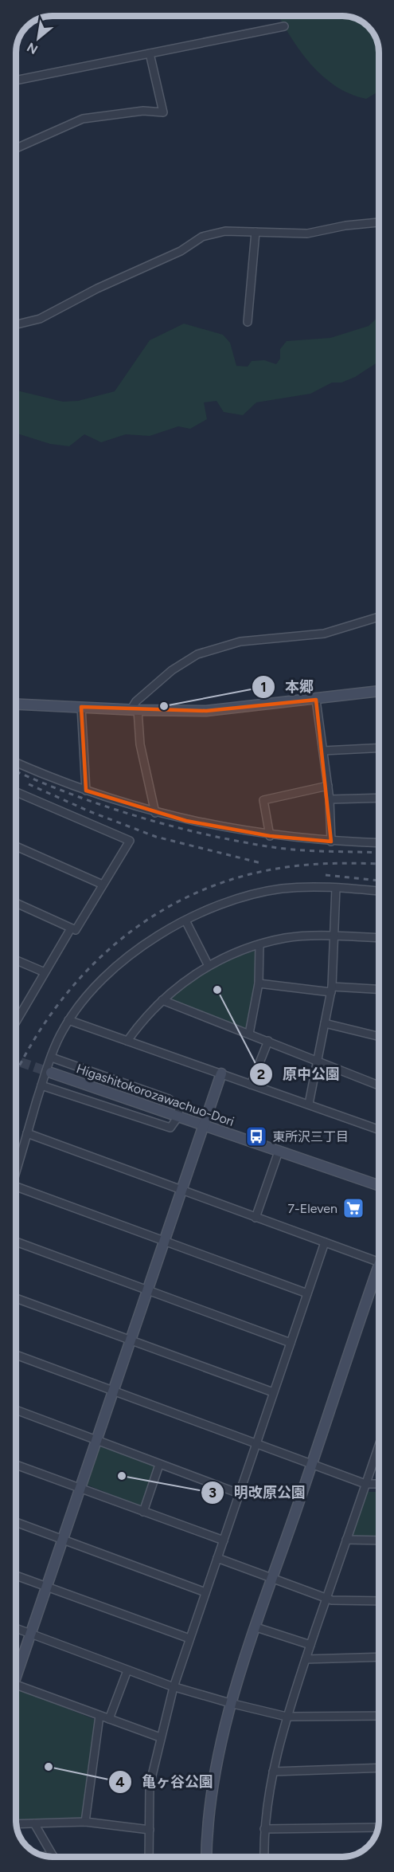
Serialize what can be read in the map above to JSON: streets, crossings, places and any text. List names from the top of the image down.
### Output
{
  "streets": {
    "street": ["Higashitokorozawachuo-Dori"]
  },
  "places": {
    "other": [
      "本郷",
      "原中公園",
      "明改原公園",
      "亀ヶ谷公園"
    ],
    "bus stop": ["東所沢三丁目"],
    "supermarket": ["7-Eleven"]
  },
  "north": "bottom left"
}
